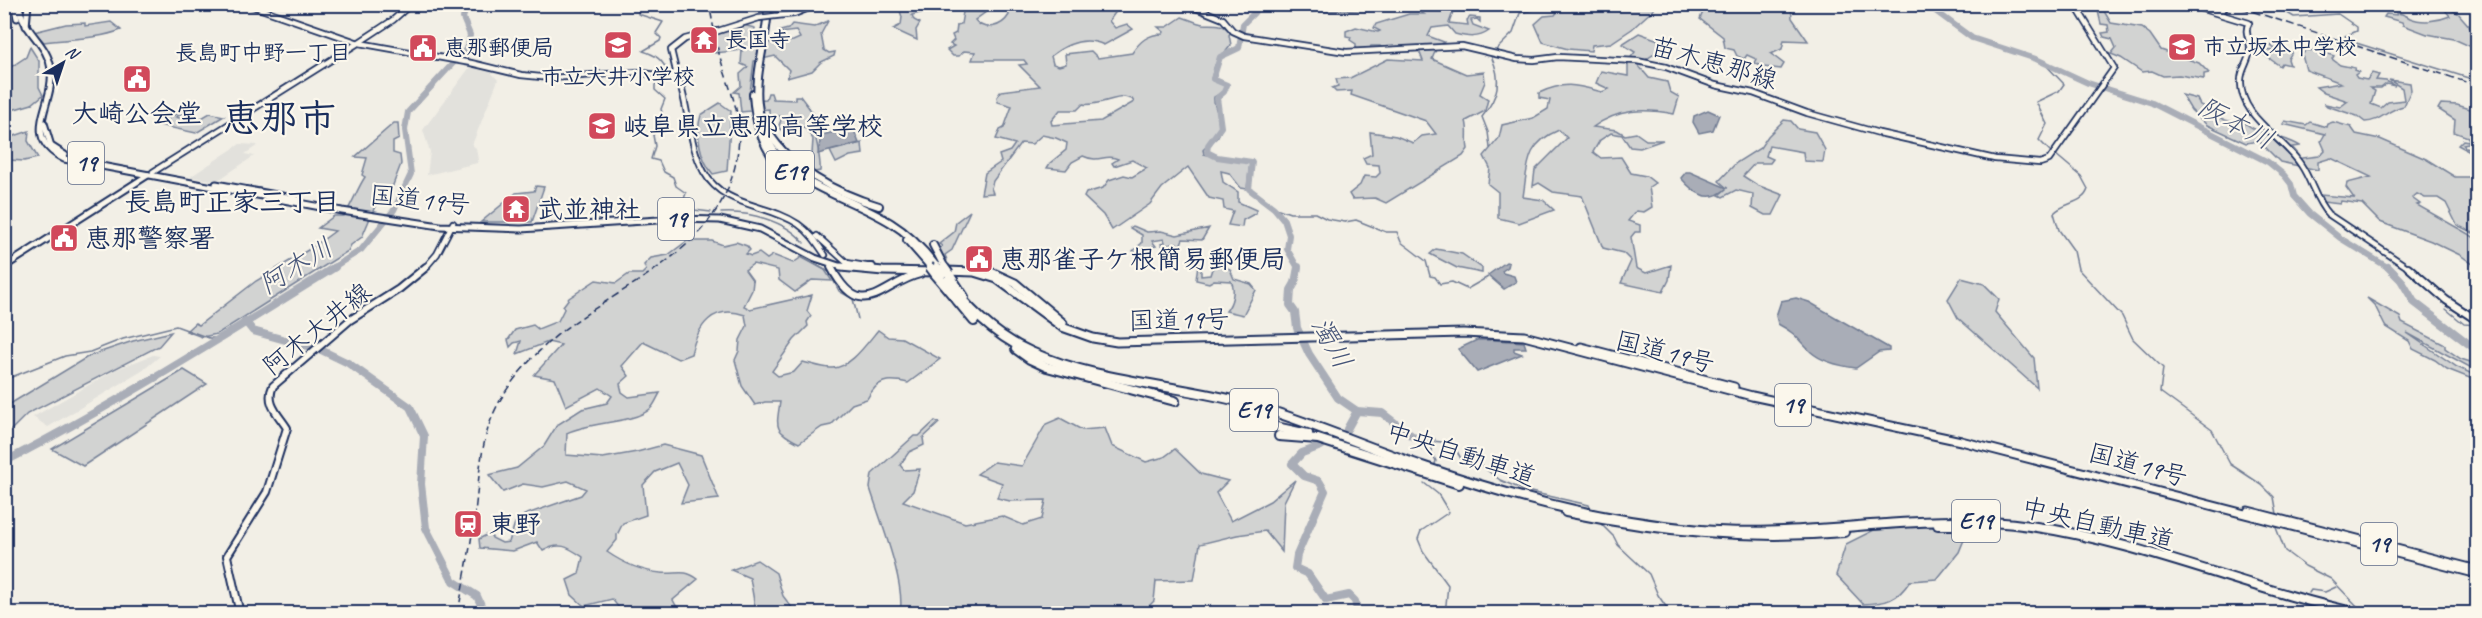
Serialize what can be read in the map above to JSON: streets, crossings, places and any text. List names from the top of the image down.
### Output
{
  "streets": {
    "highway": [
      "19",
      "E19",
      "国道19号",
      "中央自動車道"
    ],
    "main road": ["苗木恵那線", "阿木大井線"]
  },
  "crossings": [
    ["国道19号", "阿木大井線"],
    ["国道19号", "中央自動車道"]
  ],
  "districts": ["長島町中野一丁目", "恵那市", "長島町正家三丁目"],
  "water": ["阪本川", "阿木川", "濁川"],
  "places": {
    "temple": ["長国寺", "武並神社"],
    "school or university": ["市立大井小学校", "市立坂本中学校", "岐阜県立恵那高等学校"],
    "public building": [
      "恵那郵便局",
      "大崎公会堂",
      "恵那警察署",
      "恵那雀子ケ根簡易郵便局"
    ],
    "station": ["東野"]
  },
  "north": "top right"
}
